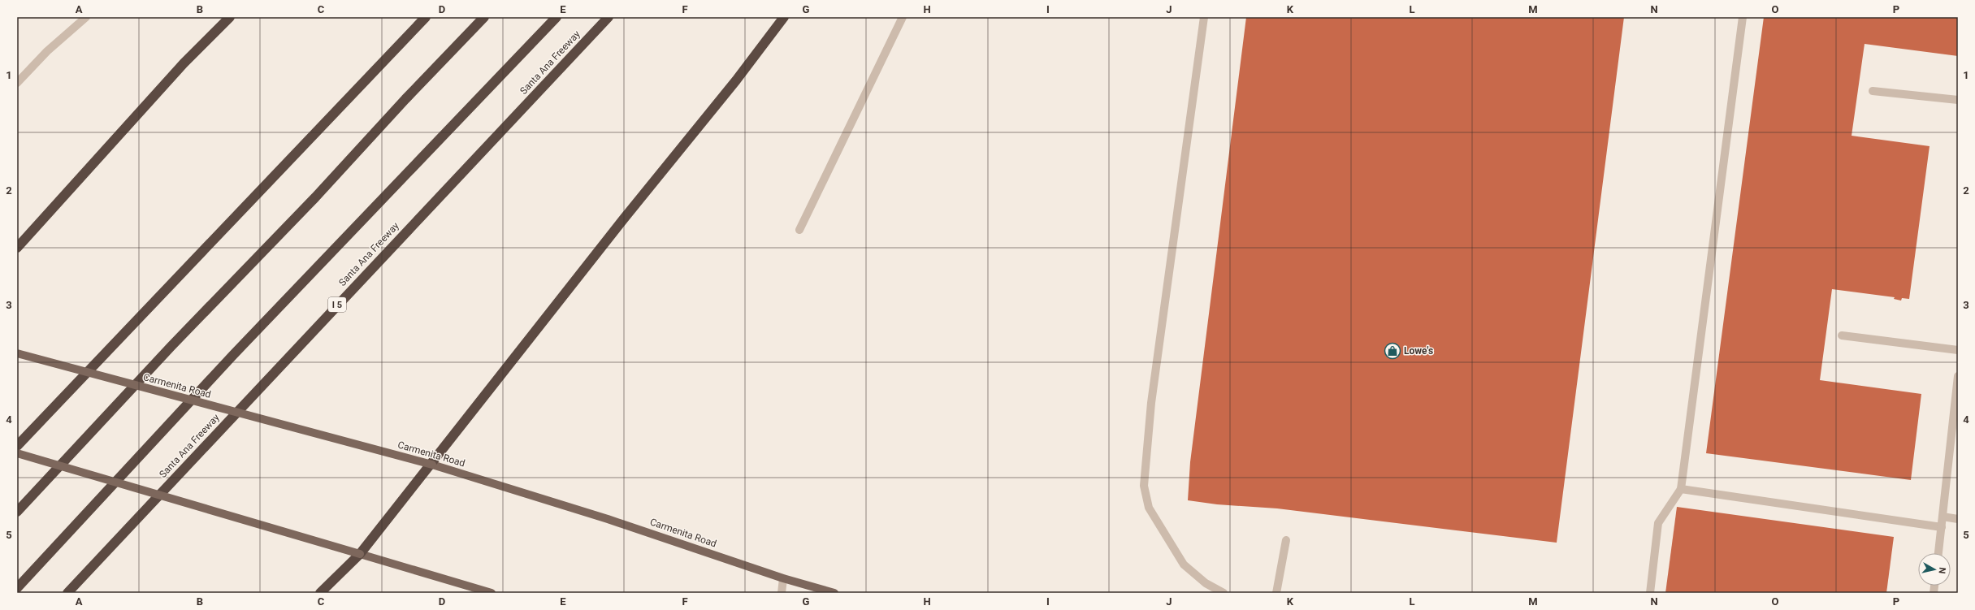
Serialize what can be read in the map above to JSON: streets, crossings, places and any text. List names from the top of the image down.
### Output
{
  "streets": {
    "highway": ["Santa Ana Freeway", "I 5"],
    "main road": ["Carmenita Road"]
  },
  "places": {
    "shop": ["Lowe's"]
  },
  "north": "right",
  "grid": {
    "columns": [
      "A",
      "B",
      "C",
      "D",
      "E",
      "F",
      "G",
      "H",
      "I",
      "J",
      "K",
      "L",
      "M",
      "N",
      "O",
      "P"
    ],
    "rows": [
      "1",
      "2",
      "3",
      "4",
      "5"
    ]
  }
}
